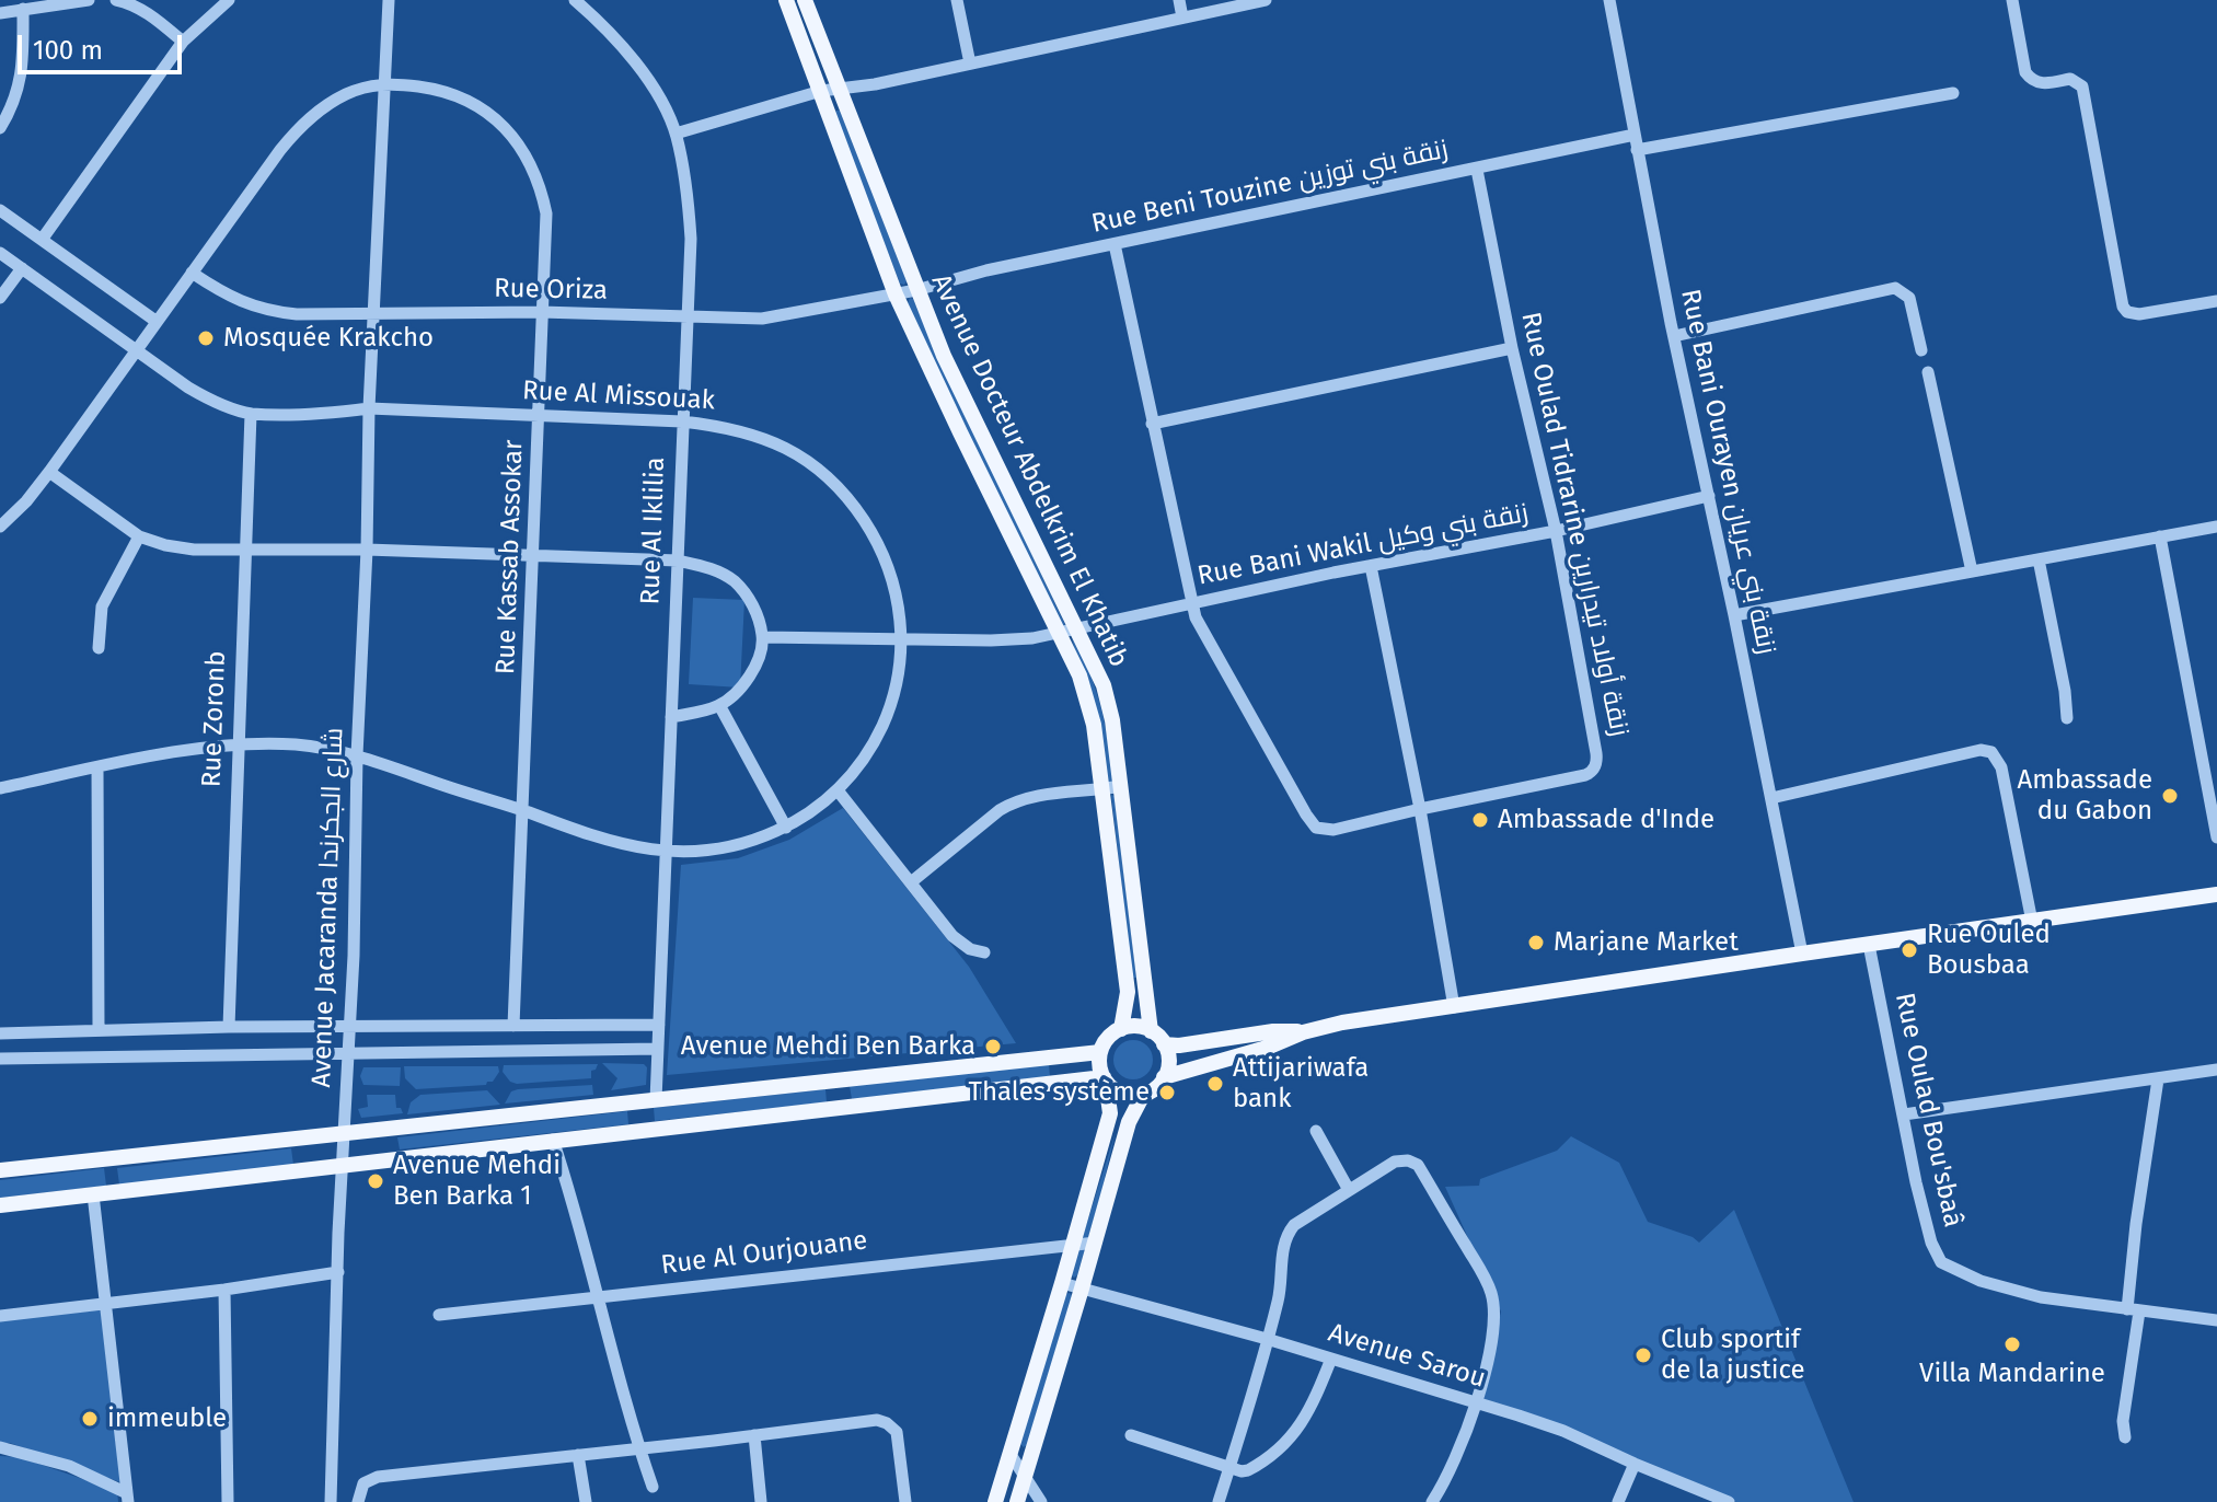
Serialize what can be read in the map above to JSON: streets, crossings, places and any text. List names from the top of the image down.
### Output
{
  "streets": {
    "main road": ["Avenue Docteur Abdelkrim El Khatib"],
    "street": [
      "Rue Beni Touzine زنقة بني توزين",
      "Rue Oriza",
      "Rue Al Missouak",
      "Rue Bani Ourayen زنقة بني عريان",
      "Rue Oulad Tidrarine زنقة أولاد تيدرارين",
      "Rue Al Iklilia",
      "Rue Bani Wakil زنقة بني وكيل",
      "Rue Kassab Assokar",
      "Rue Zoronb",
      "Avenue Jacaranda شارع الجكرندا",
      "Rue Oulad Bou'sbaâ",
      "Rue Al Ourjouane",
      "Avenue Sarou"
    ]
  },
  "crossings": [
    ["Rue Beni Touzine زنقة بني توزين", "Rue Oriza"],
    ["Rue Beni Touzine زنقة بني توزين", "Avenue Docteur Abdelkrim El Khatib"],
    ["Rue Beni Touzine زنقة بني توزين", "Rue Bani Ourayen زنقة بني عريان"],
    ["Rue Beni Touzine زنقة بني توزين", "Rue Oulad Tidrarine زنقة أولاد تيدرارين"],
    ["Rue Oriza", "Avenue Docteur Abdelkrim El Khatib"],
    ["Rue Oriza", "Rue Al Iklilia"],
    ["Rue Oriza", "Rue Kassab Assokar"],
    ["Rue Oriza", "Avenue Jacaranda شارع الجكرندا"],
    ["Rue Al Missouak", "Rue Al Iklilia"],
    ["Rue Al Missouak", "Rue Bani Wakil زنقة بني وكيل"],
    ["Rue Al Missouak", "Rue Kassab Assokar"],
    ["Rue Al Missouak", "Rue Zoronb"],
    ["Rue Al Missouak", "Avenue Jacaranda شارع الجكرندا"],
    ["Avenue Docteur Abdelkrim El Khatib", "Rue Bani Wakil زنقة بني وكيل"],
    ["Rue Bani Ourayen زنقة بني عريان", "Rue Bani Wakil زنقة بني وكيل"],
    ["Rue Oulad Tidrarine زنقة أولاد تيدرارين", "Rue Bani Wakil زنقة بني وكيل"],
    ["Rue Kassab Assokar", "Avenue Jacaranda شارع الجكرندا"]
  ],
  "places": [
    "Mosquée Krakcho",
    "Ambassade du Gabon",
    "Ambassade d'Inde",
    "Marjane Market",
    "Rue Ouled Bousbaa",
    "Avenue Mehdi Ben Barka",
    "Attijariwafa bank",
    "Thales système",
    "Avenue Mehdi Ben Barka 1",
    "Villa Mandarine",
    "Club sportif de la justice",
    "immeuble"
  ],
  "scale_bar": "100 m"
}
